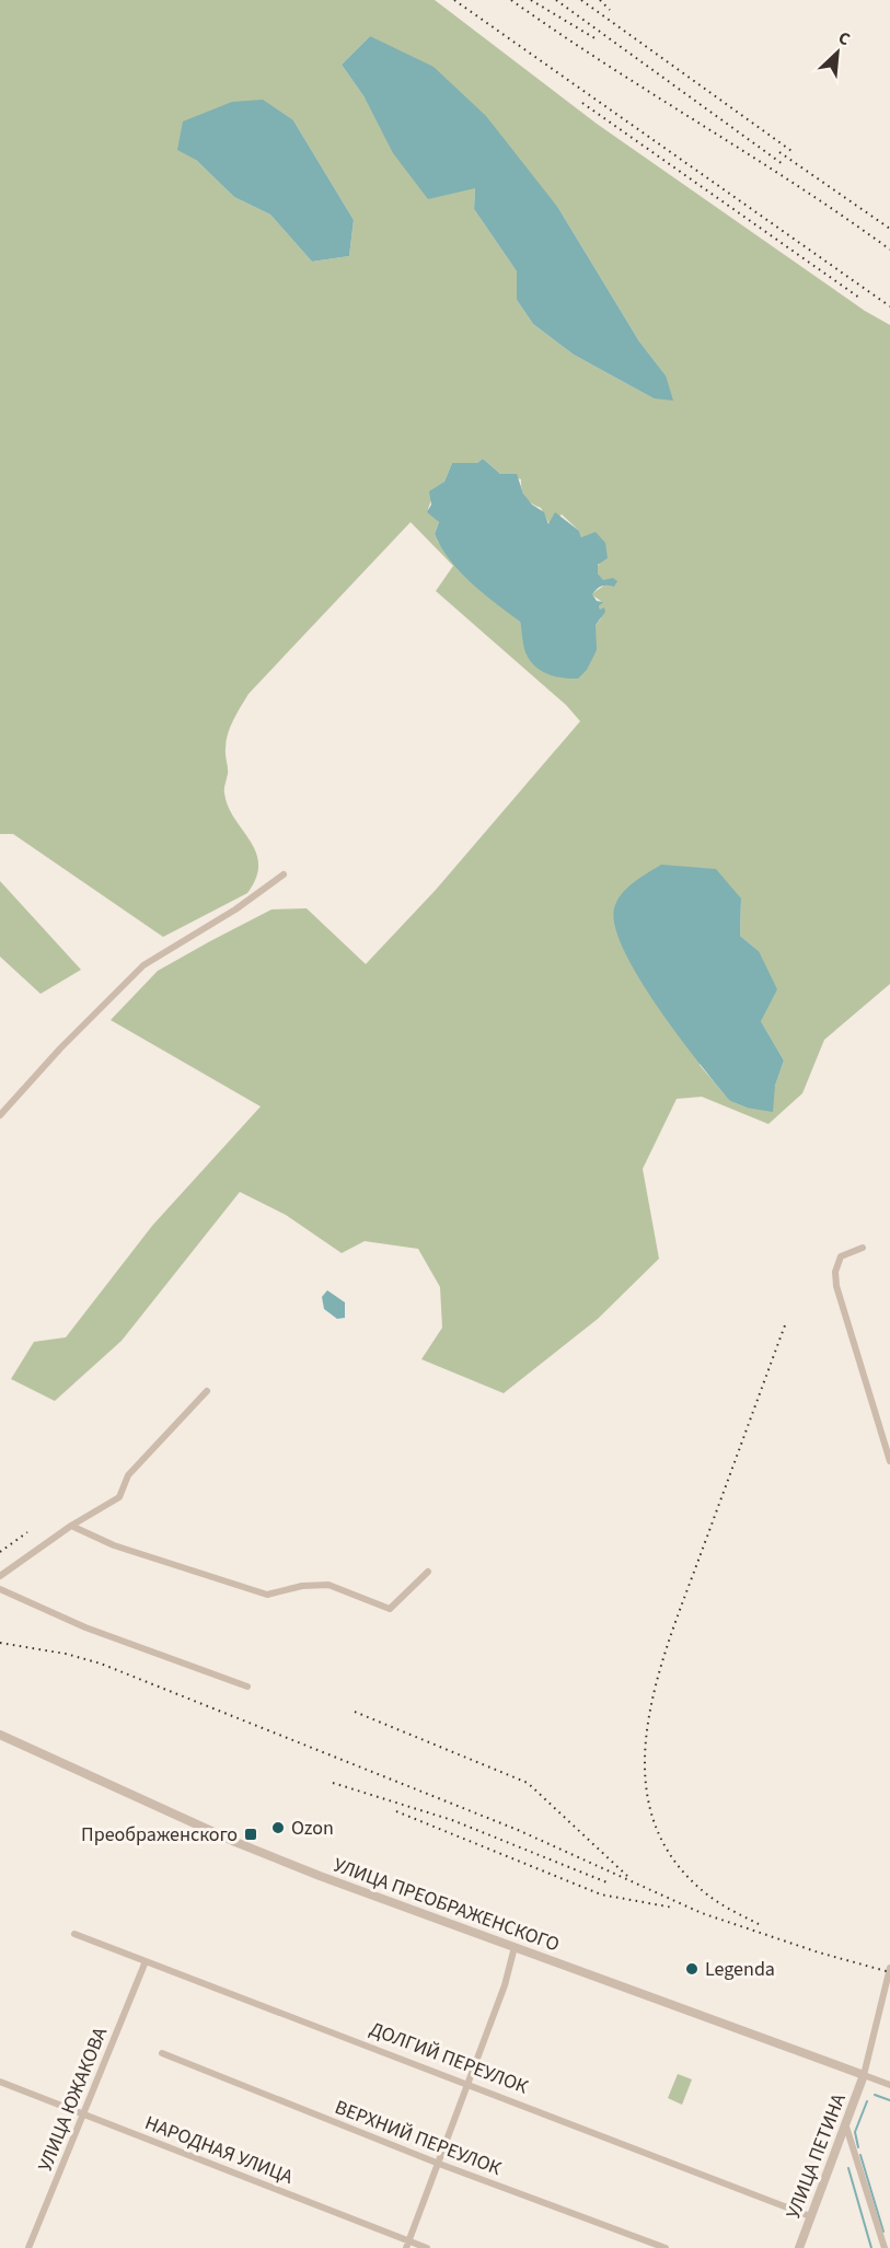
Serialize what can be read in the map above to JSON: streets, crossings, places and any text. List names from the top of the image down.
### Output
{
  "streets": {
    "street": [
      "УЛИЦА ПРЕОБРАЖЕНСКОГО",
      "ДОЛГИЙ ПЕРЕУЛОК",
      "УЛИЦА ЮЖАКОВА",
      "ВЕРХНИЙ ПЕРЕУЛОК",
      "НАРОДНАЯ УЛИЦА",
      "УЛИЦА ПЕТИНА"
    ]
  },
  "crossings": [
    ["УЛИЦА ПРЕОБРАЖЕНСКОГО", "УЛИЦА ПЕТИНА"],
    ["ДОЛГИЙ ПЕРЕУЛОК", "УЛИЦА ЮЖАКОВА"],
    ["ДОЛГИЙ ПЕРЕУЛОК", "УЛИЦА ПЕТИНА"],
    ["УЛИЦА ЮЖАКОВА", "НАРОДНАЯ УЛИЦА"]
  ],
  "places": {
    "other": ["Ozon", "Legenda"],
    "transit": ["Преображенского"]
  },
  "north": "top right"
}
